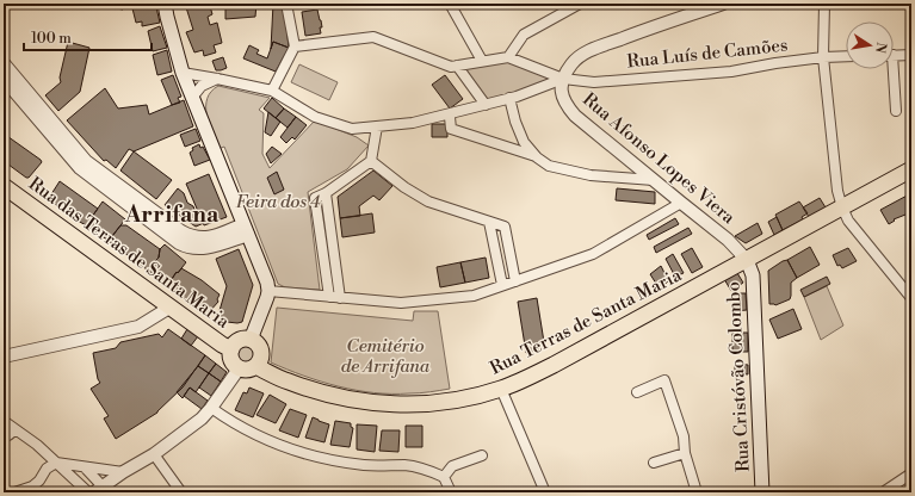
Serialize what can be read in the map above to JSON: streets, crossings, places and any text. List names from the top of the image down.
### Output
{
  "streets": {
    "main road": ["Rua das Terras de Santa Maria", "Rua Terras de Santa Maria", "Rua Cristóvão Colombo"],
    "street": ["Rua Luís de Camões", "Rua Afonso Lopes Viera"]
  },
  "crossings": [
    ["Rua Luís de Camões", "Rua Afonso Lopes Viera"],
    ["Rua Afonso Lopes Viera", "Rua Terras de Santa Maria"],
    ["Rua Afonso Lopes Viera", "Rua Cristóvão Colombo"],
    ["Rua das Terras de Santa Maria", "Rua Terras de Santa Maria"],
    ["Rua Terras de Santa Maria", "Rua Cristóvão Colombo"]
  ],
  "districts": ["Arrifana"],
  "parks": ["Feira dos 4", "Cemitério de Arrifana"],
  "scale_bar": "100 m",
  "north": "right"
}
